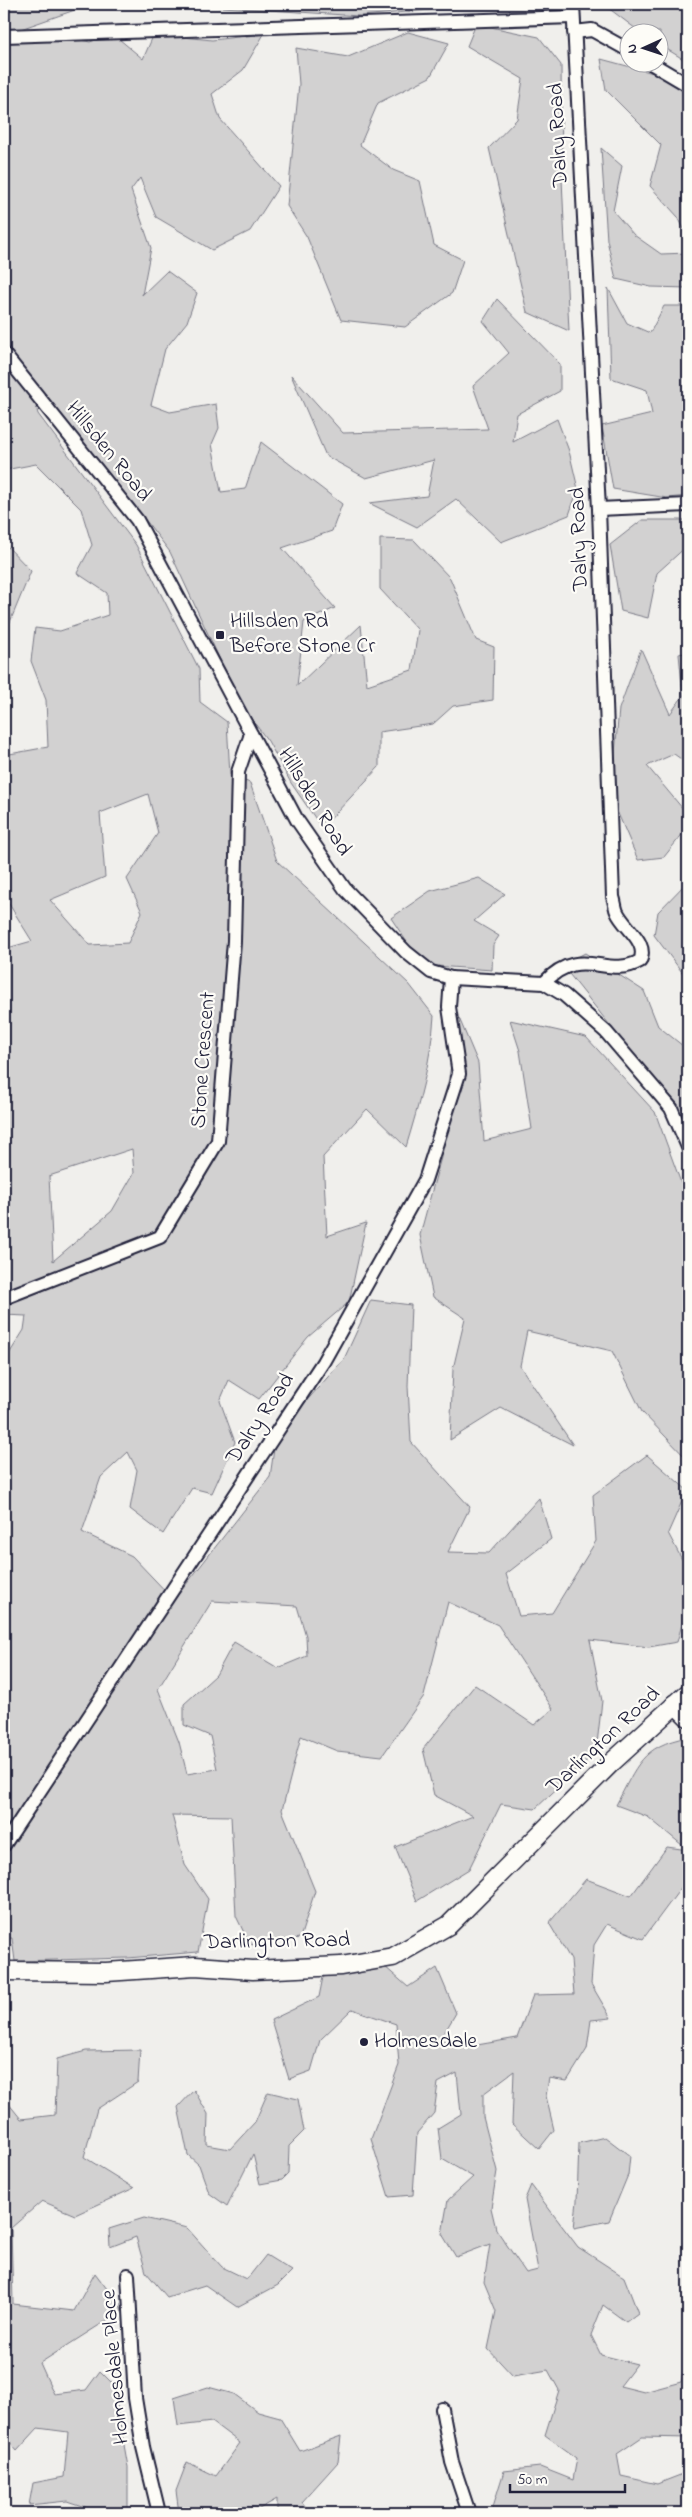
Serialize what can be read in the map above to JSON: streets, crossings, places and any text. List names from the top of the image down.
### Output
{
  "streets": {
    "street": [
      "Dalry Road",
      "Hillsden Road",
      "Stone Crescent",
      "Darlington Road",
      "Holmesdale Place"
    ]
  },
  "crossings": [
    ["Dalry Road", "Hillsden Road"],
    ["Hillsden Road", "Stone Crescent"]
  ],
  "places": {
    "transit": ["Hillsden Rd Before Stone Cr"],
    "other": ["Holmesdale"]
  },
  "scale_bar": "50 m",
  "north": "left"
}
